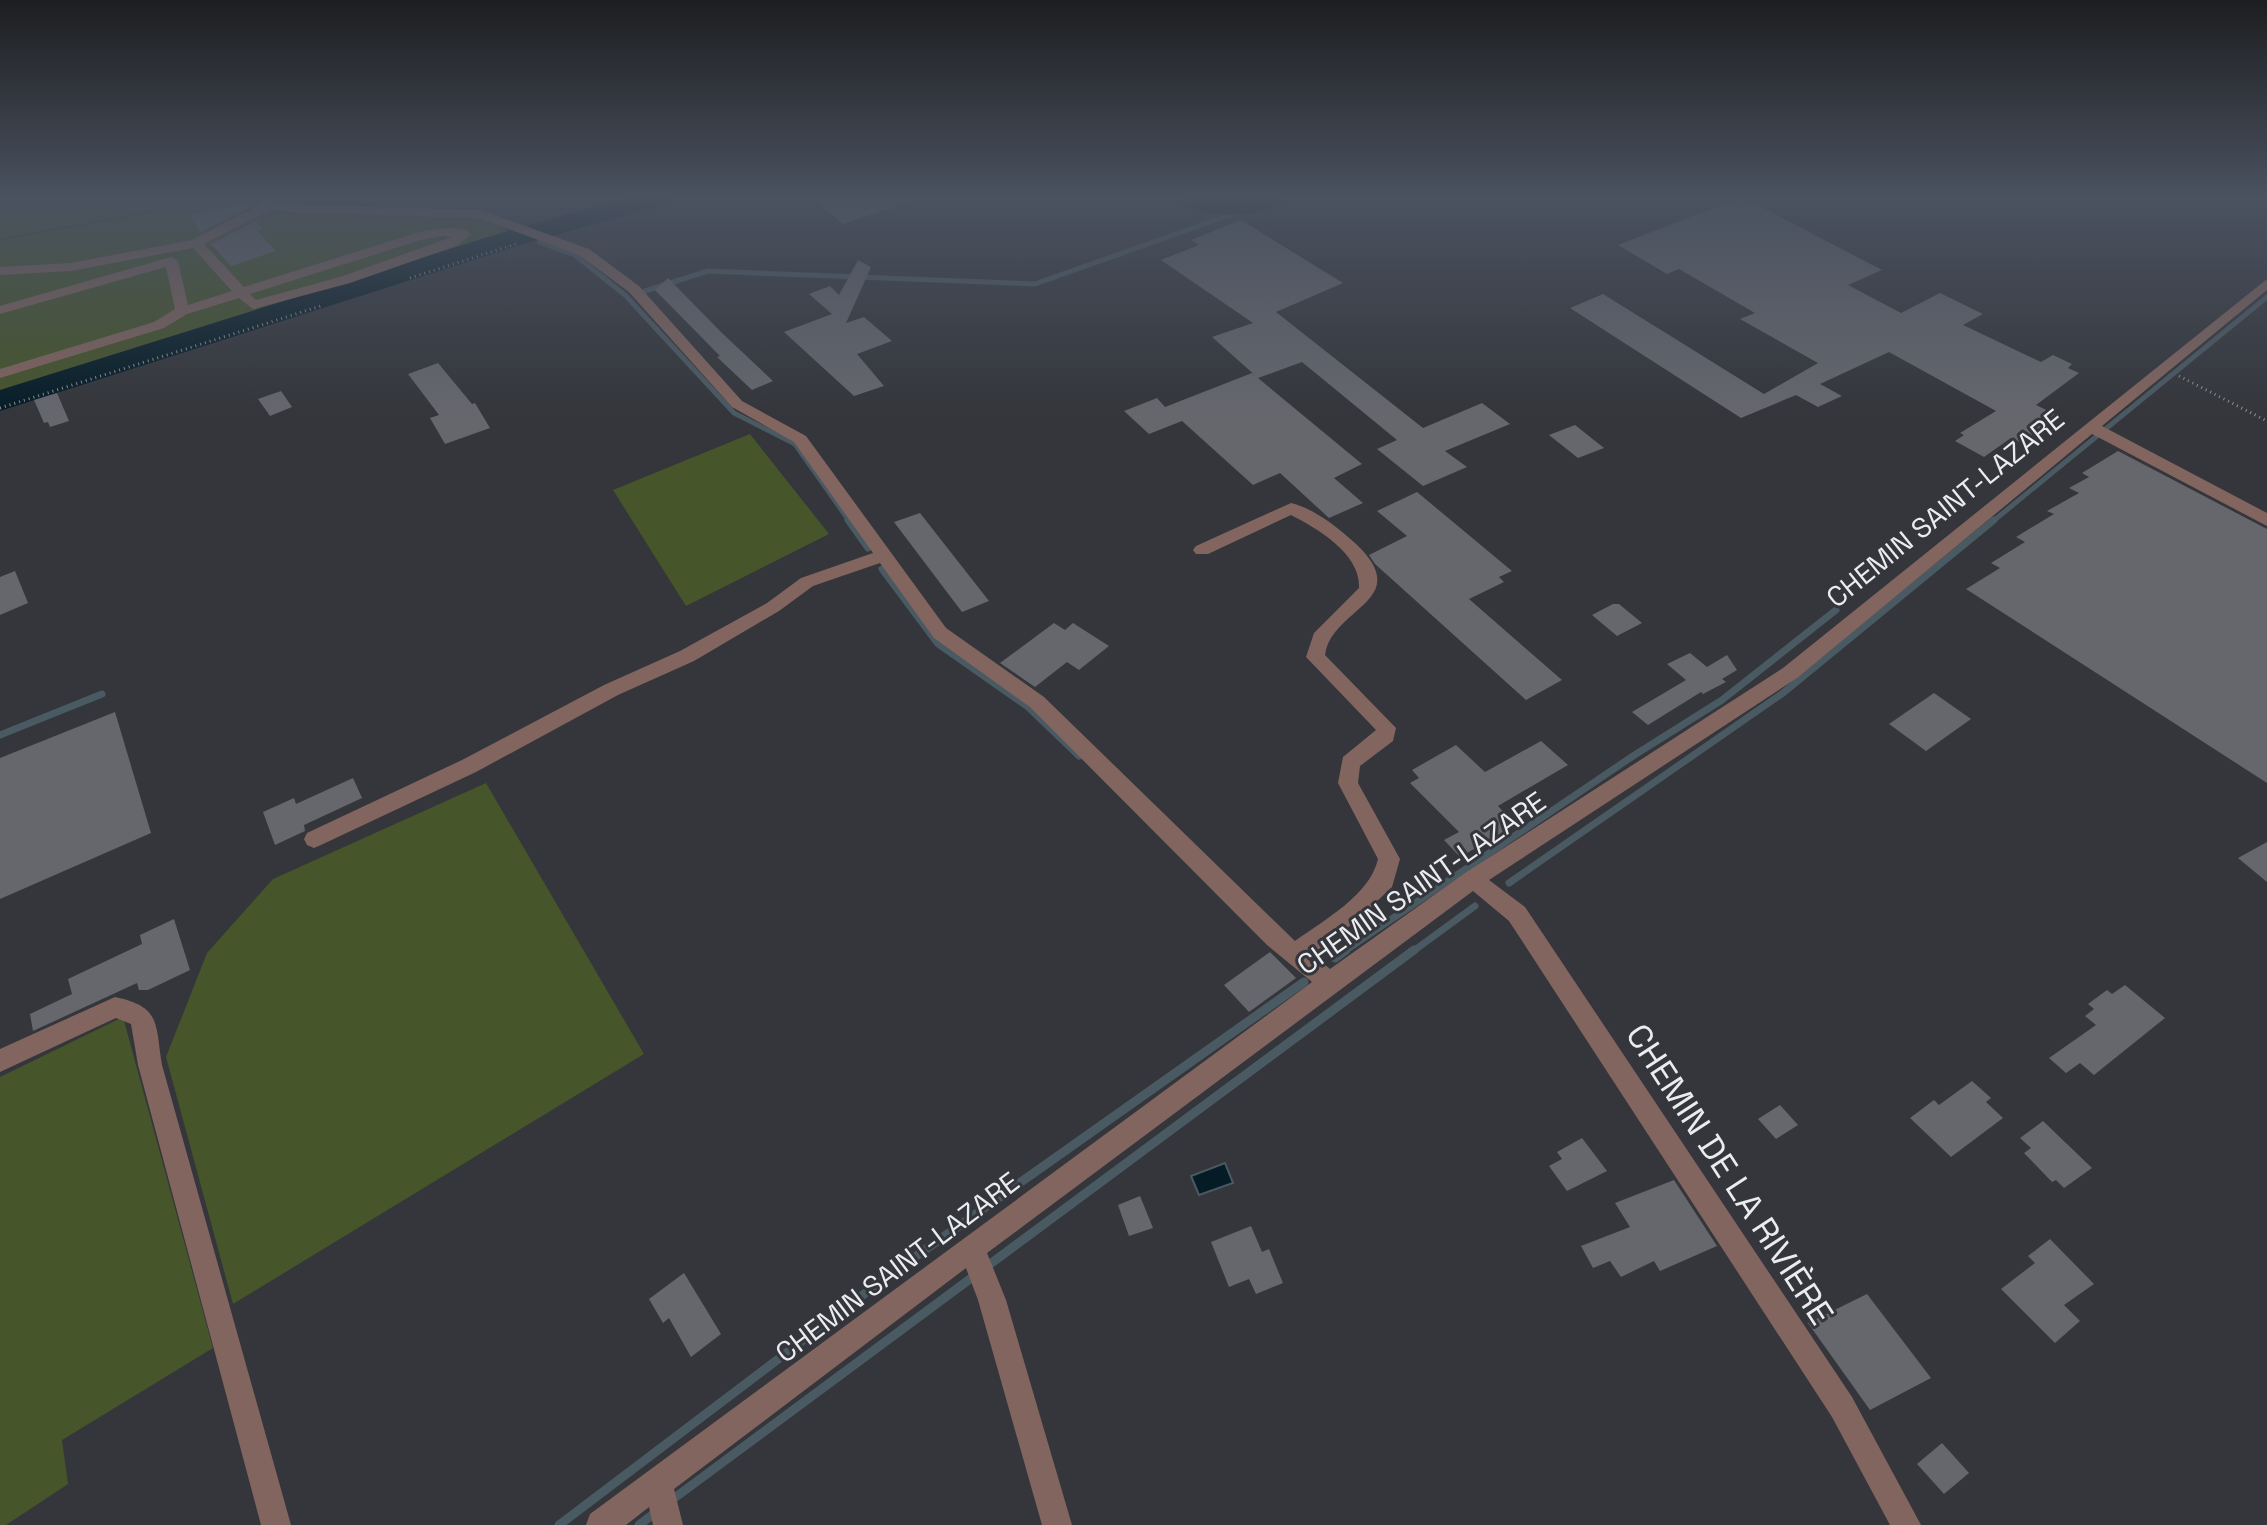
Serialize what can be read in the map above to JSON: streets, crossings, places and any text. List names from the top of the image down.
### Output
{
  "streets": {
    "street": ["CHEMIN SAINT-LAZARE", "CHEMIN DE LA RIVIÈRE"]
  },
  "crossings": [
    ["CHEMIN SAINT-LAZARE", "CHEMIN DE LA RIVIÈRE"]
  ]
}
